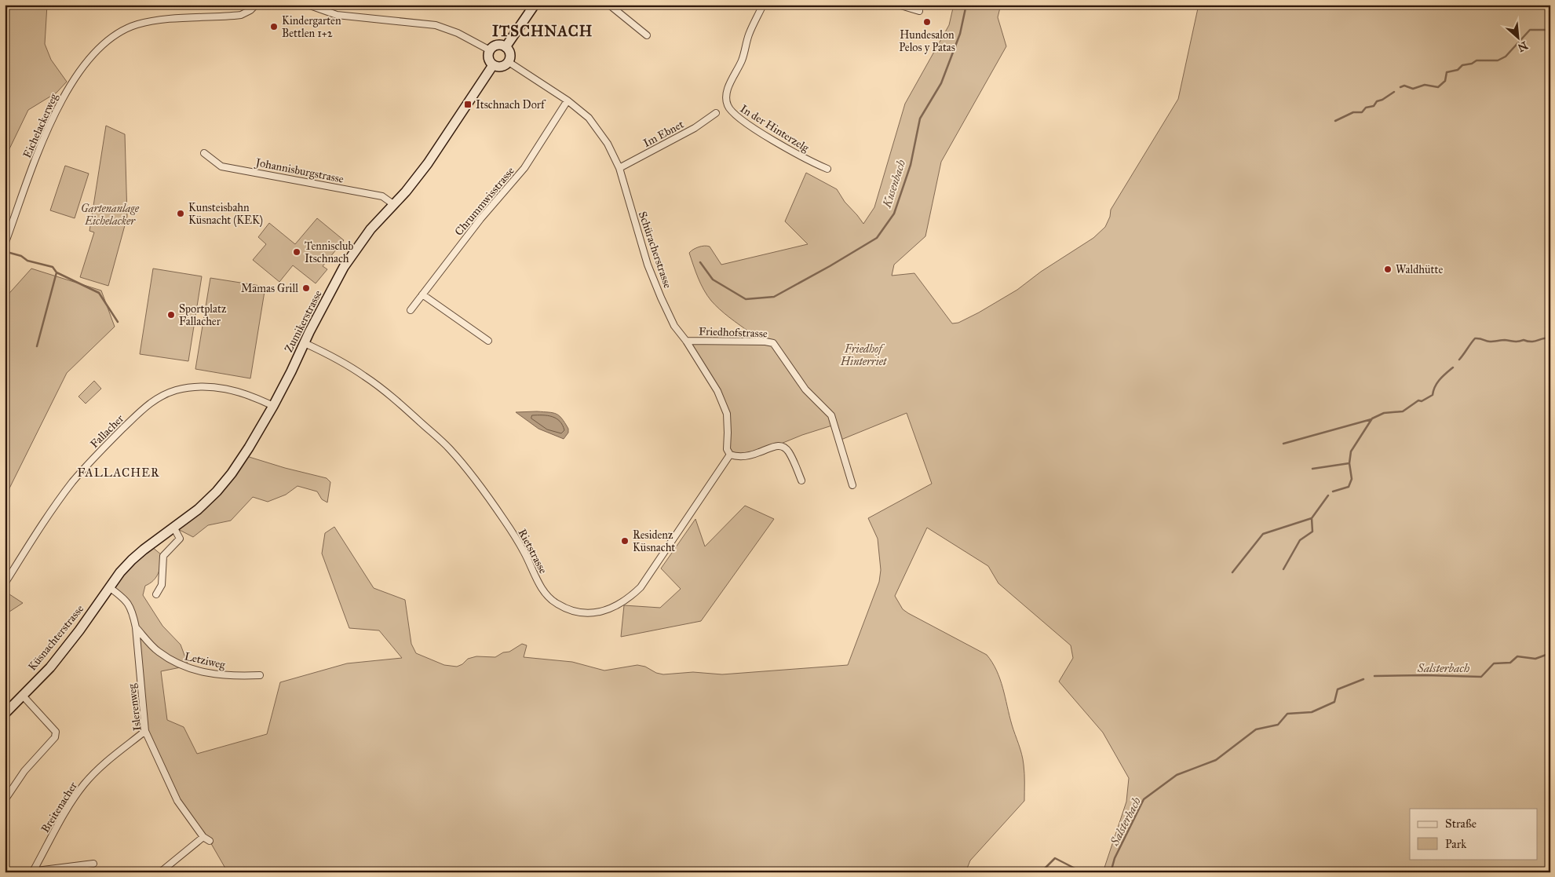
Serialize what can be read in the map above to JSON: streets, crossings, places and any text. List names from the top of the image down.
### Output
{
  "streets": {
    "main road": ["Zumikerstrasse", "Küsnachterstrasse"],
    "street": [
      "Eichelackerweg",
      "In der Hinterzelg",
      "Im Ebnet",
      "Johannisburgstrasse",
      "Chrummwisstrasse",
      "Schüracherstrasse",
      "Friedhofstrasse",
      "Fallacher",
      "Rietstrasse",
      "Letziweg",
      "Islerenweg",
      "Breitenacher"
    ]
  },
  "crossings": [
    ["Im Ebnet", "Schüracherstrasse"],
    ["Johannisburgstrasse", "Zumikerstrasse"],
    ["Chrummwisstrasse", "Schüracherstrasse"],
    ["Schüracherstrasse", "Zumikerstrasse"],
    ["Schüracherstrasse", "Friedhofstrasse"],
    ["Schüracherstrasse", "Rietstrasse"],
    ["Zumikerstrasse", "Fallacher"],
    ["Zumikerstrasse", "Rietstrasse"],
    ["Zumikerstrasse", "Küsnachterstrasse"],
    ["Küsnachterstrasse", "Islerenweg"],
    ["Letziweg", "Islerenweg"],
    ["Islerenweg", "Breitenacher"]
  ],
  "districts": ["ITSCHNACH", "FALLACHER"],
  "water": ["Kusenbach", "Salsterbach"],
  "parks": ["Gartenanlage Eichelacker", "Friedhof Hinterriet"],
  "places": {
    "other": [
      "Hundesalon Pelos y Patas",
      "Kindergarten Bettlen 1+2",
      "Kunsteisbahn Küsnacht (KEK)",
      "Tennisclub Itschnach",
      "Waldhütte",
      "Mamas Grill",
      "Sportplatz Fallacher",
      "Residenz Küsnacht"
    ],
    "transit": ["Itschnach Dorf"]
  },
  "legend": ["Straße", "Park"],
  "north": "bottom right"
}
